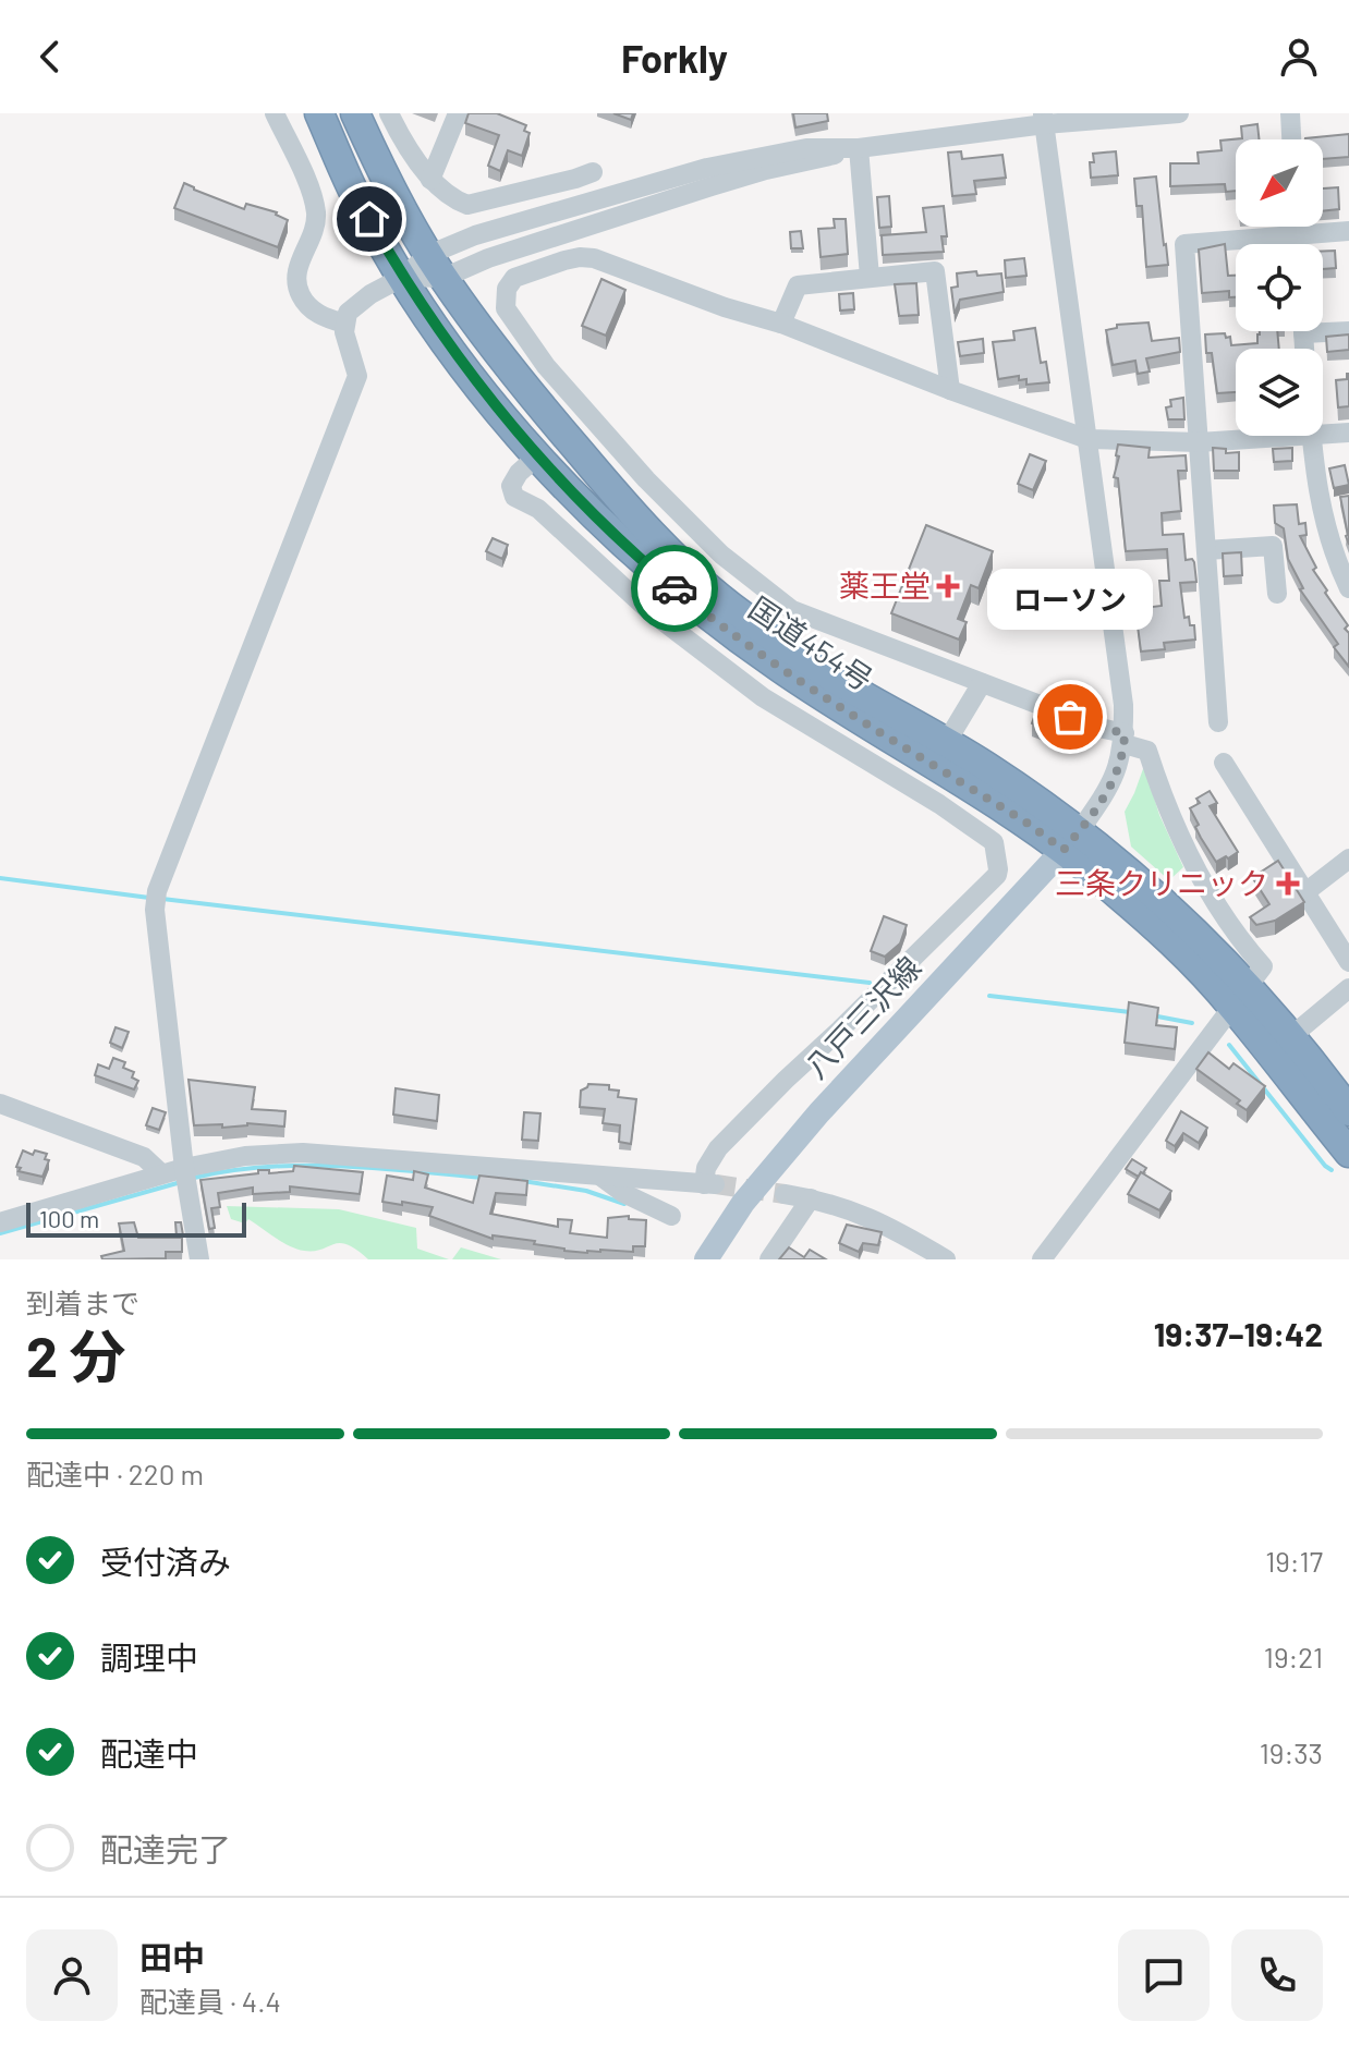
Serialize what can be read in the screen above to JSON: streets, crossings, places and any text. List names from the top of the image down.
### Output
{
  "streets": {
    "highway": ["国道454号"],
    "main road": ["八戸三沢線"]
  },
  "crossings": [
    ["国道454号", "八戸三沢線"]
  ],
  "places": {
    "health": ["薬王堂", "三条クリニック"],
    "other": ["ローソン"]
  },
  "scale_bar": "100 m",
  "north": "bottom left",
  "page": {
    "header": "Forkly",
    "bubble": "ローソン",
    "scale": "100 m",
    "heading": ["2 分", "到着まで", "19:37–19:42"],
    "panel": ["田中", "配達員 · 4.4"],
    "bar": "配達中 · 220 m",
    "list": [
      ["受付済み", "19:17"],
      ["調理中", "19:21"],
      ["配達中", "19:33"],
      "配達完了"
    ]
  }
}
